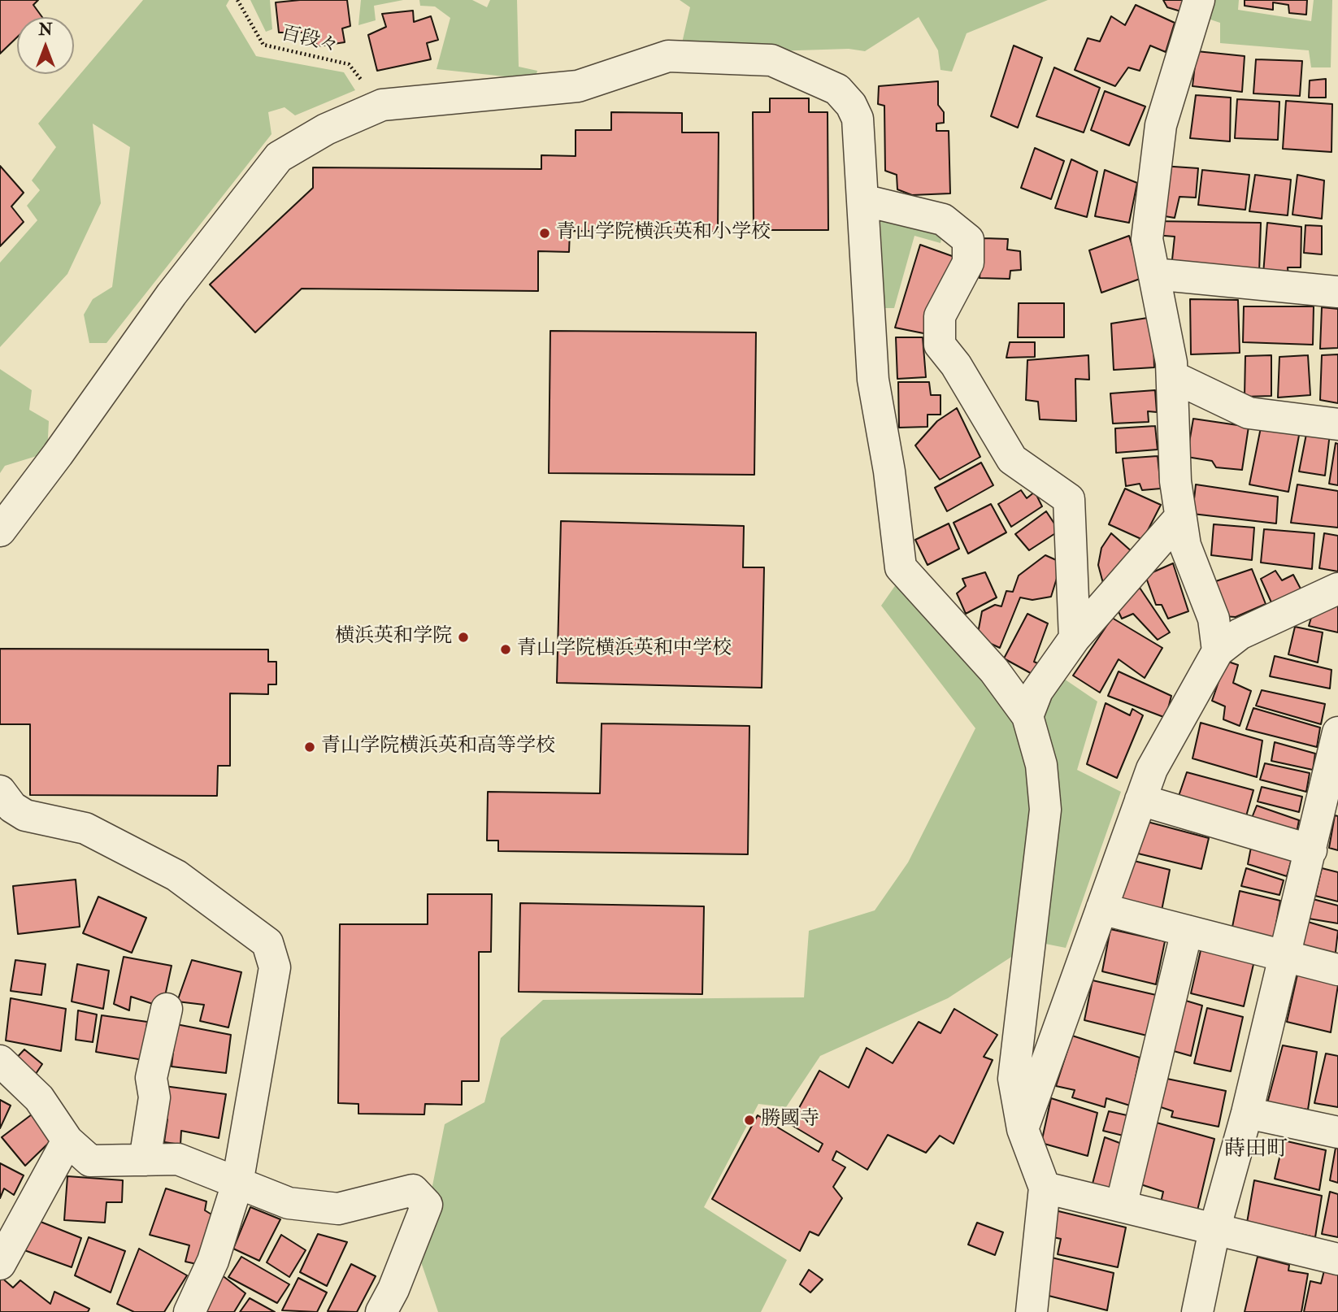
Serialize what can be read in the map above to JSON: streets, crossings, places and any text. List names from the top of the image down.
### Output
{
  "streets": {
    "path": ["百段々"]
  },
  "districts": ["蒔田町"],
  "places": [
    "青山学院横浜英和小学校",
    "横浜英和学院",
    "青山学院横浜英和中学校",
    "青山学院横浜英和高等学校",
    "勝國寺"
  ],
  "north": "top"
}
